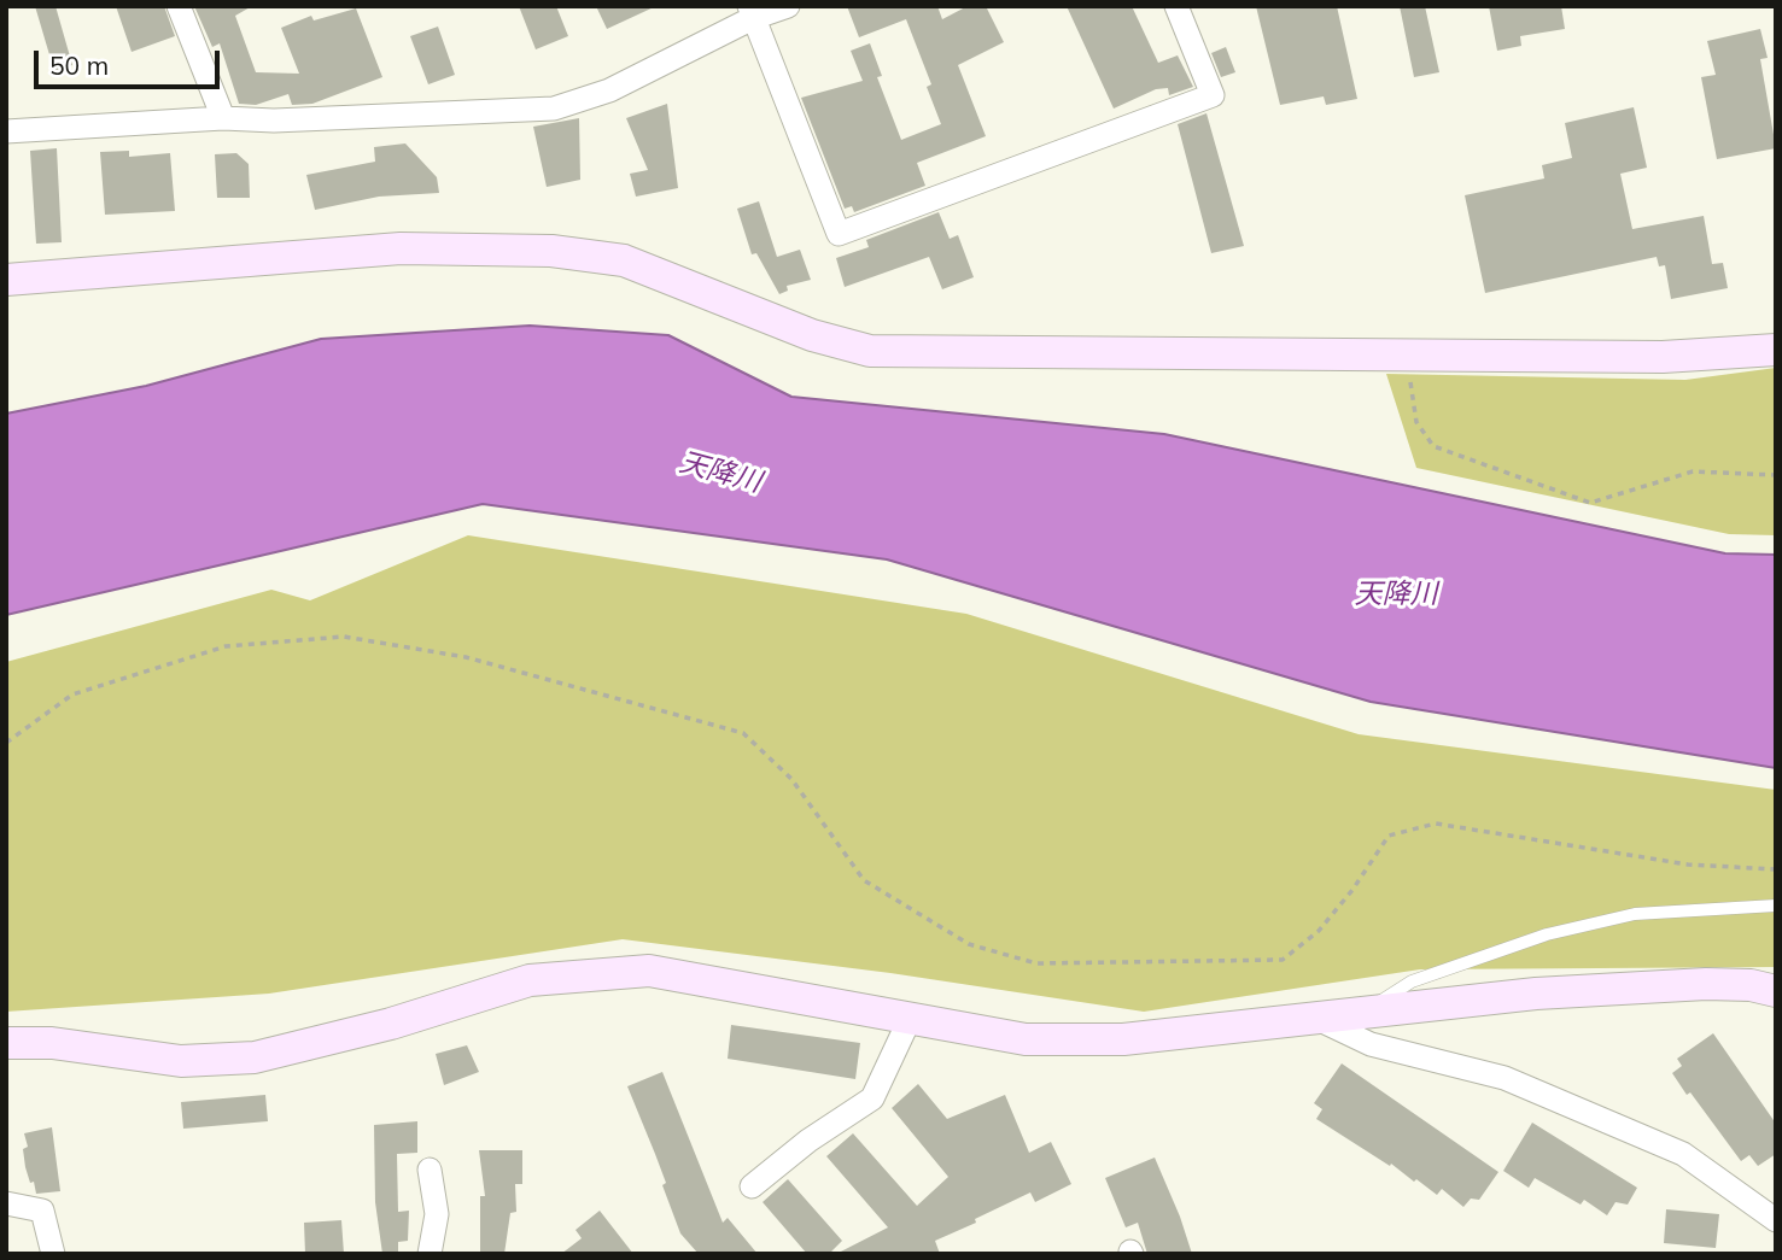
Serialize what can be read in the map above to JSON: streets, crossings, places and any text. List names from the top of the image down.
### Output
{
  "water": ["天降川"],
  "scale_bar": "50 m"
}
